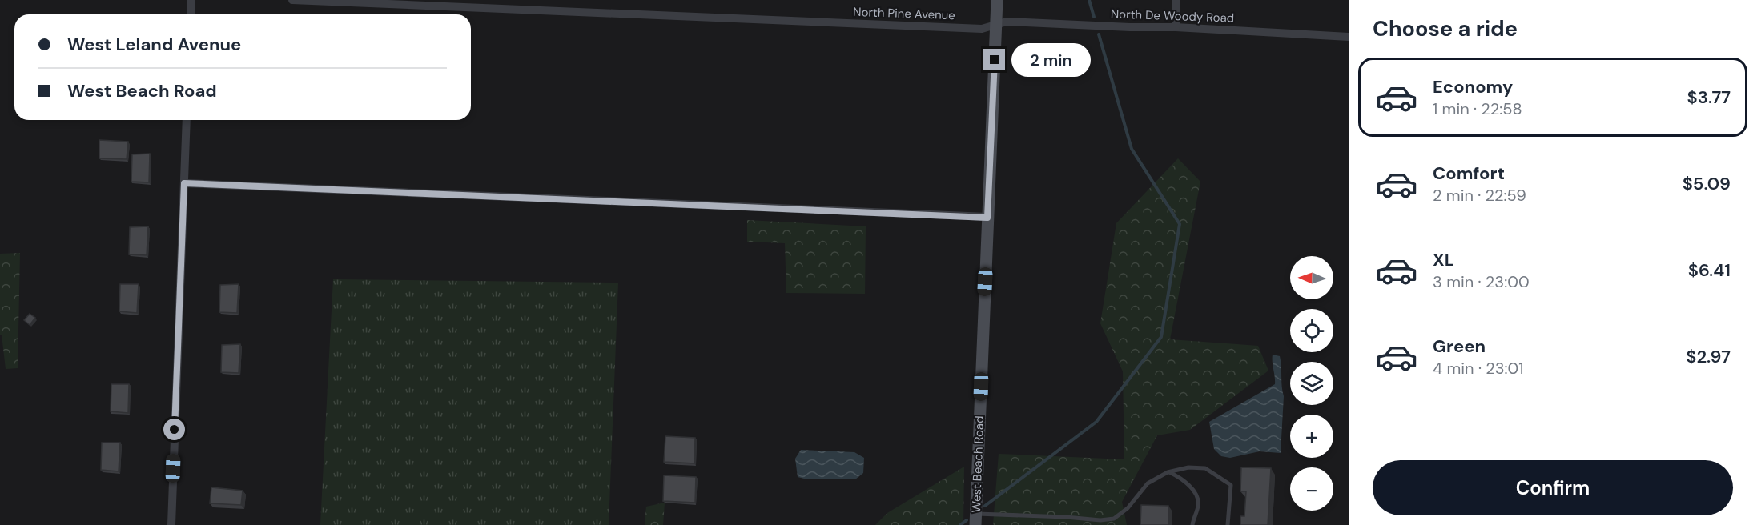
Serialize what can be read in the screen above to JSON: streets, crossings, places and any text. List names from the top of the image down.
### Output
{
  "streets": {
    "street": ["North Pine Avenue", "North De Woody Road", "West Beach Road"]
  },
  "crossings": [
    ["North Pine Avenue", "North De Woody Road"],
    ["North Pine Avenue", "West Beach Road"],
    ["North De Woody Road", "West Beach Road"]
  ],
  "north": "left",
  "page": {
    "heading": "Choose a ride",
    "banner": ["West Leland Avenue", "West Beach Road"],
    "bubble": "2 min",
    "list": [
      {
        "name": "Economy",
        "note": "1 min · 22:58",
        "value": "$3.77"
      },
      {
        "name": "Comfort",
        "note": "2 min · 22:59",
        "value": "$5.09"
      },
      {
        "name": "XL",
        "note": "3 min · 23:00",
        "value": "$6.41"
      },
      {
        "name": "Green",
        "note": "4 min · 23:01",
        "value": "$2.97"
      }
    ],
    "map_buttons": ["+", "−"],
    "buttons": "Confirm"
  }
}
